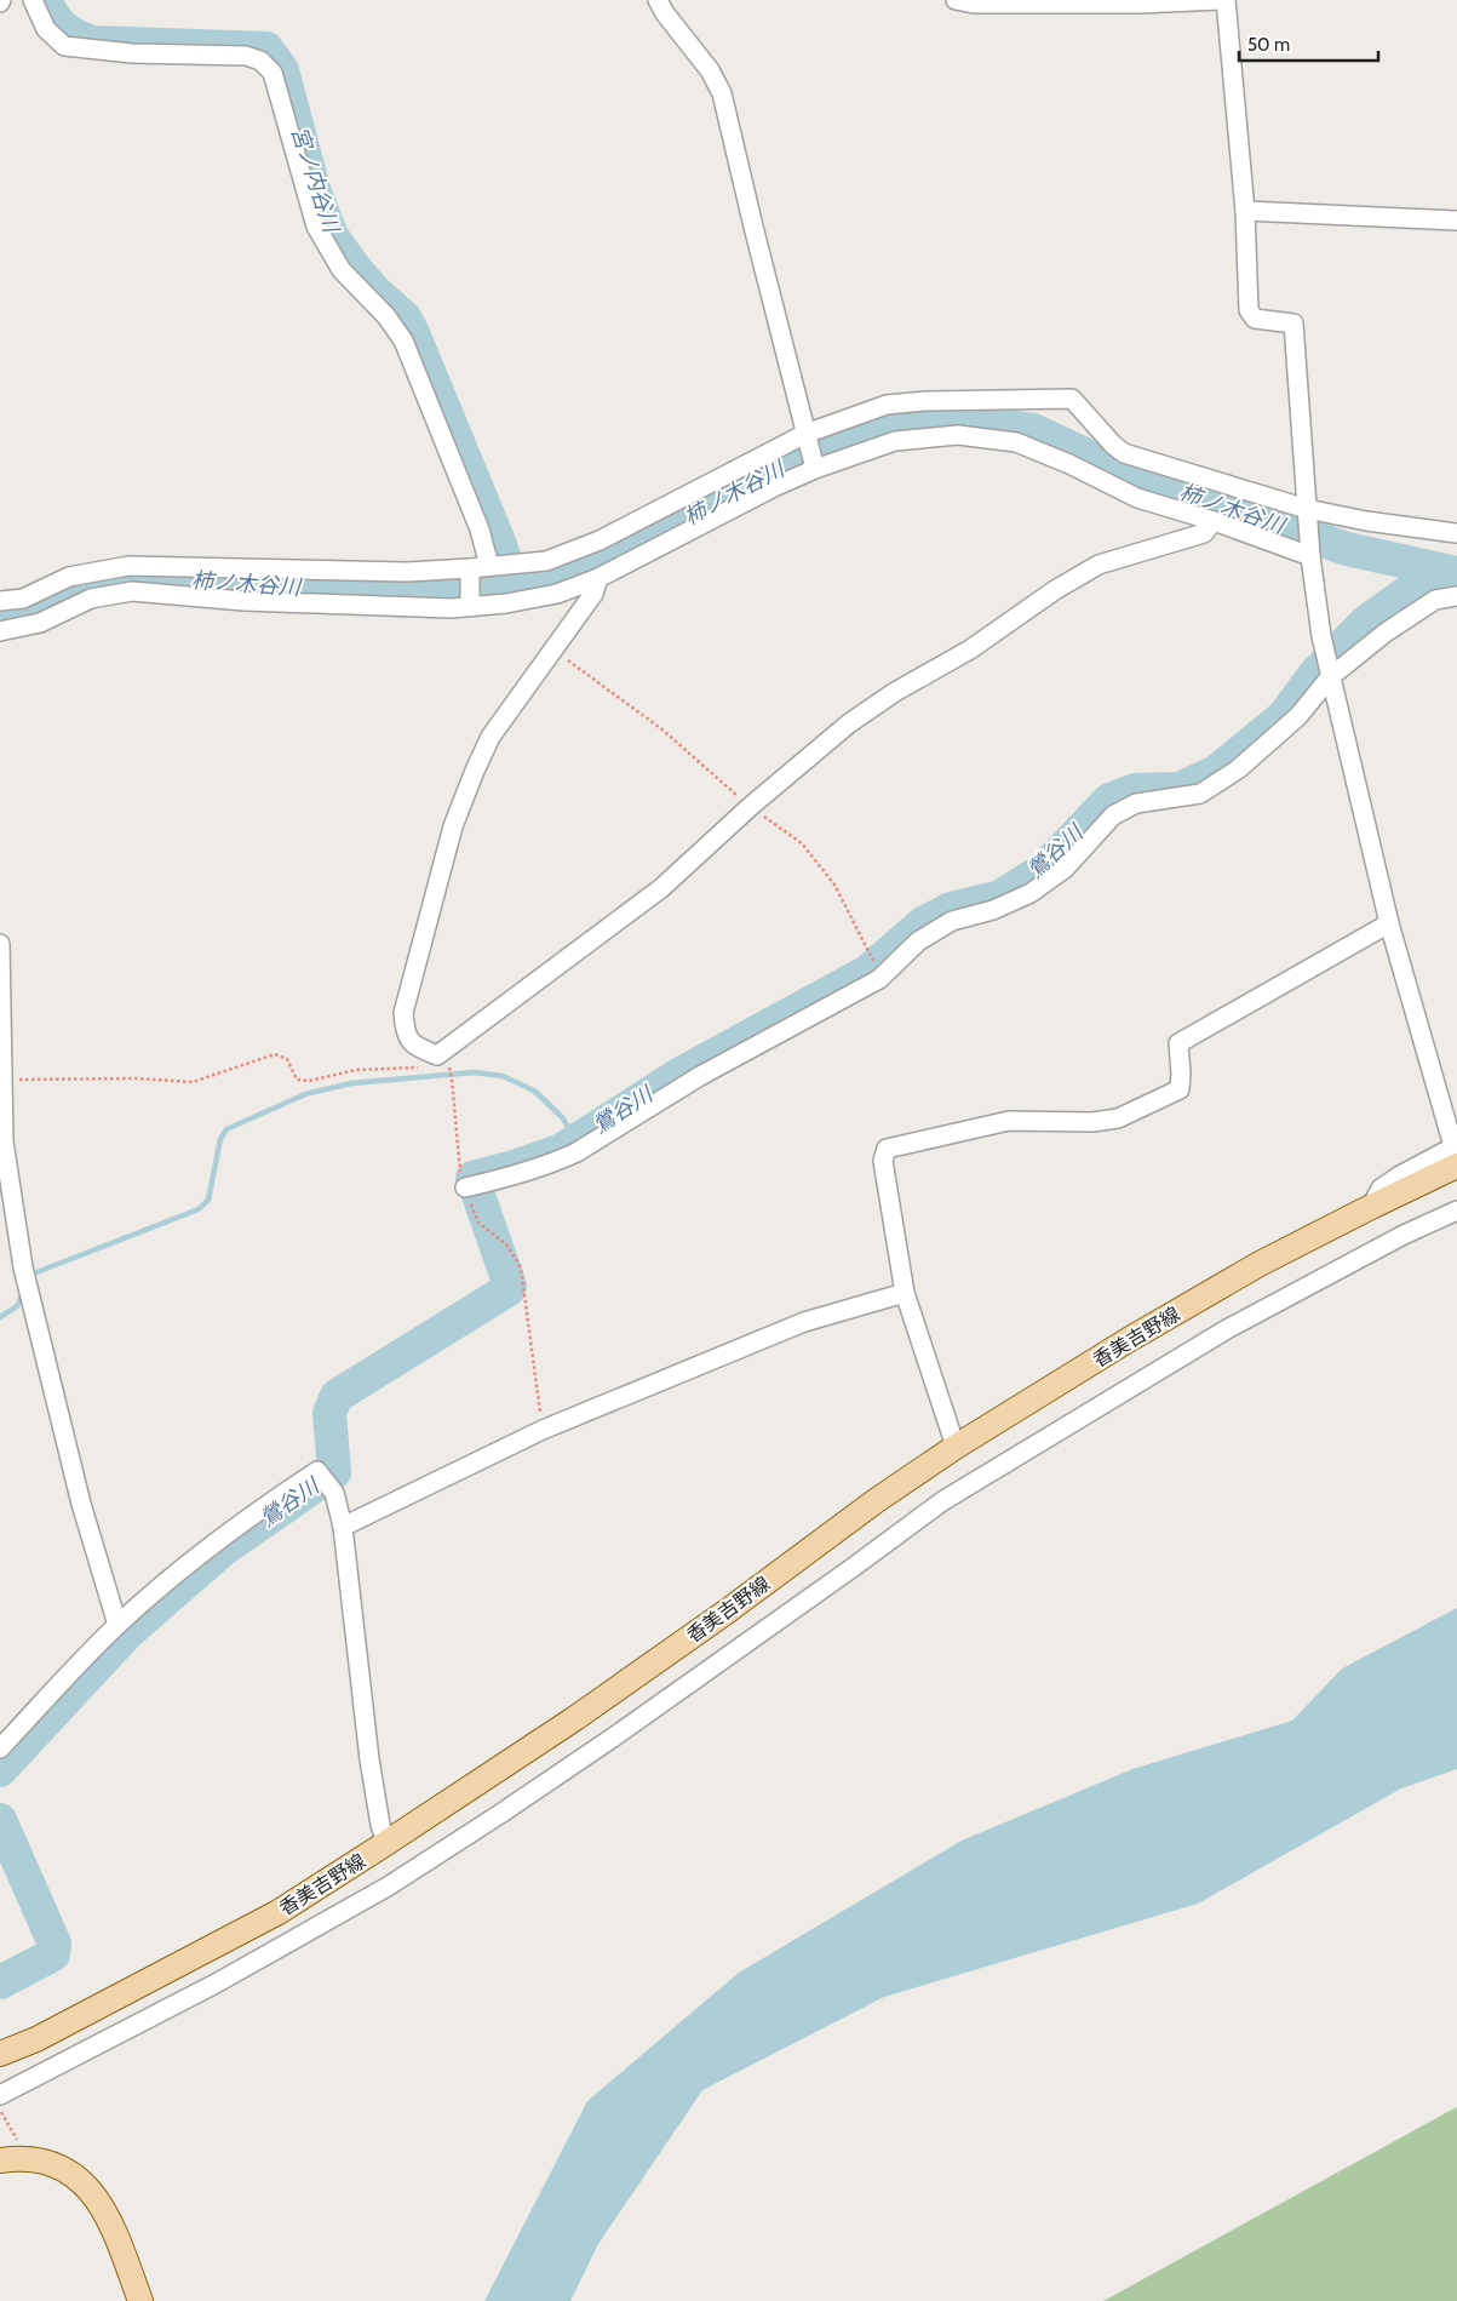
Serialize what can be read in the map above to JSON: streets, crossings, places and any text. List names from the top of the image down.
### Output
{
  "streets": {
    "main road": ["香美吉野線"]
  },
  "water": ["宮ノ内谷川", "柿ノ木谷川", "鶯谷川"],
  "scale_bar": "50 m"
}
